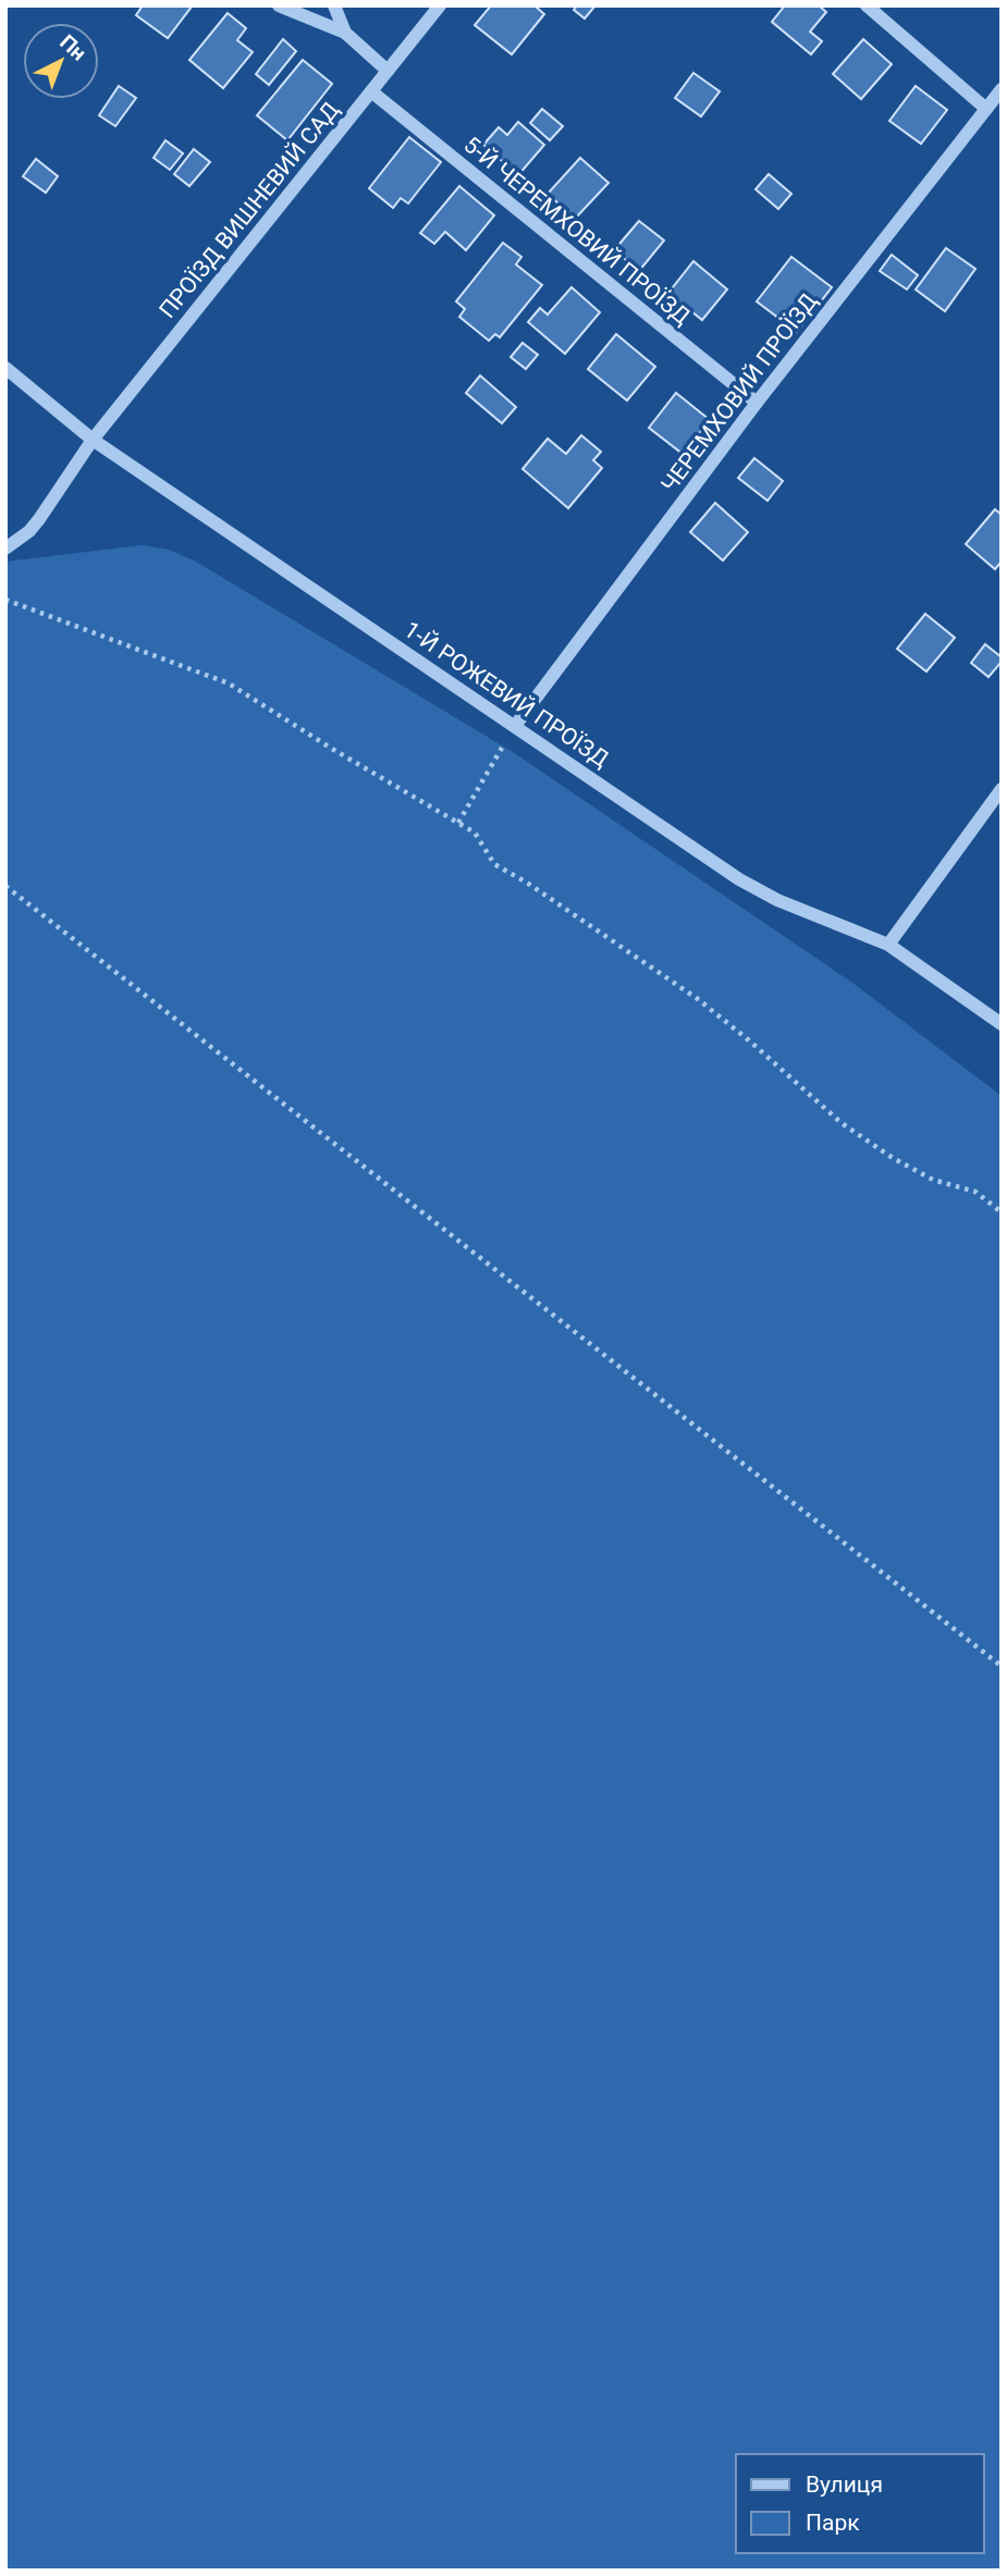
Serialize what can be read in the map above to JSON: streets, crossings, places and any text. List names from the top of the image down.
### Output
{
  "streets": {
    "street": [
      "ПРОЇЗД ВИШНЕВИЙ САД",
      "5-Й ЧЕРЕМХОВИЙ ПРОЇЗД",
      "ЧЕРЕМХОВИЙ ПРОЇЗД",
      "1-Й РОЖЕВИЙ ПРОЇЗД"
    ]
  },
  "crossings": [
    ["ПРОЇЗД ВИШНЕВИЙ САД", "5-Й ЧЕРЕМХОВИЙ ПРОЇЗД"],
    ["ПРОЇЗД ВИШНЕВИЙ САД", "1-Й РОЖЕВИЙ ПРОЇЗД"],
    ["5-Й ЧЕРЕМХОВИЙ ПРОЇЗД", "ЧЕРЕМХОВИЙ ПРОЇЗД"],
    ["ЧЕРЕМХОВИЙ ПРОЇЗД", "1-Й РОЖЕВИЙ ПРОЇЗД"]
  ],
  "legend": ["Вулиця", "Парк"],
  "north": "top right"
}
